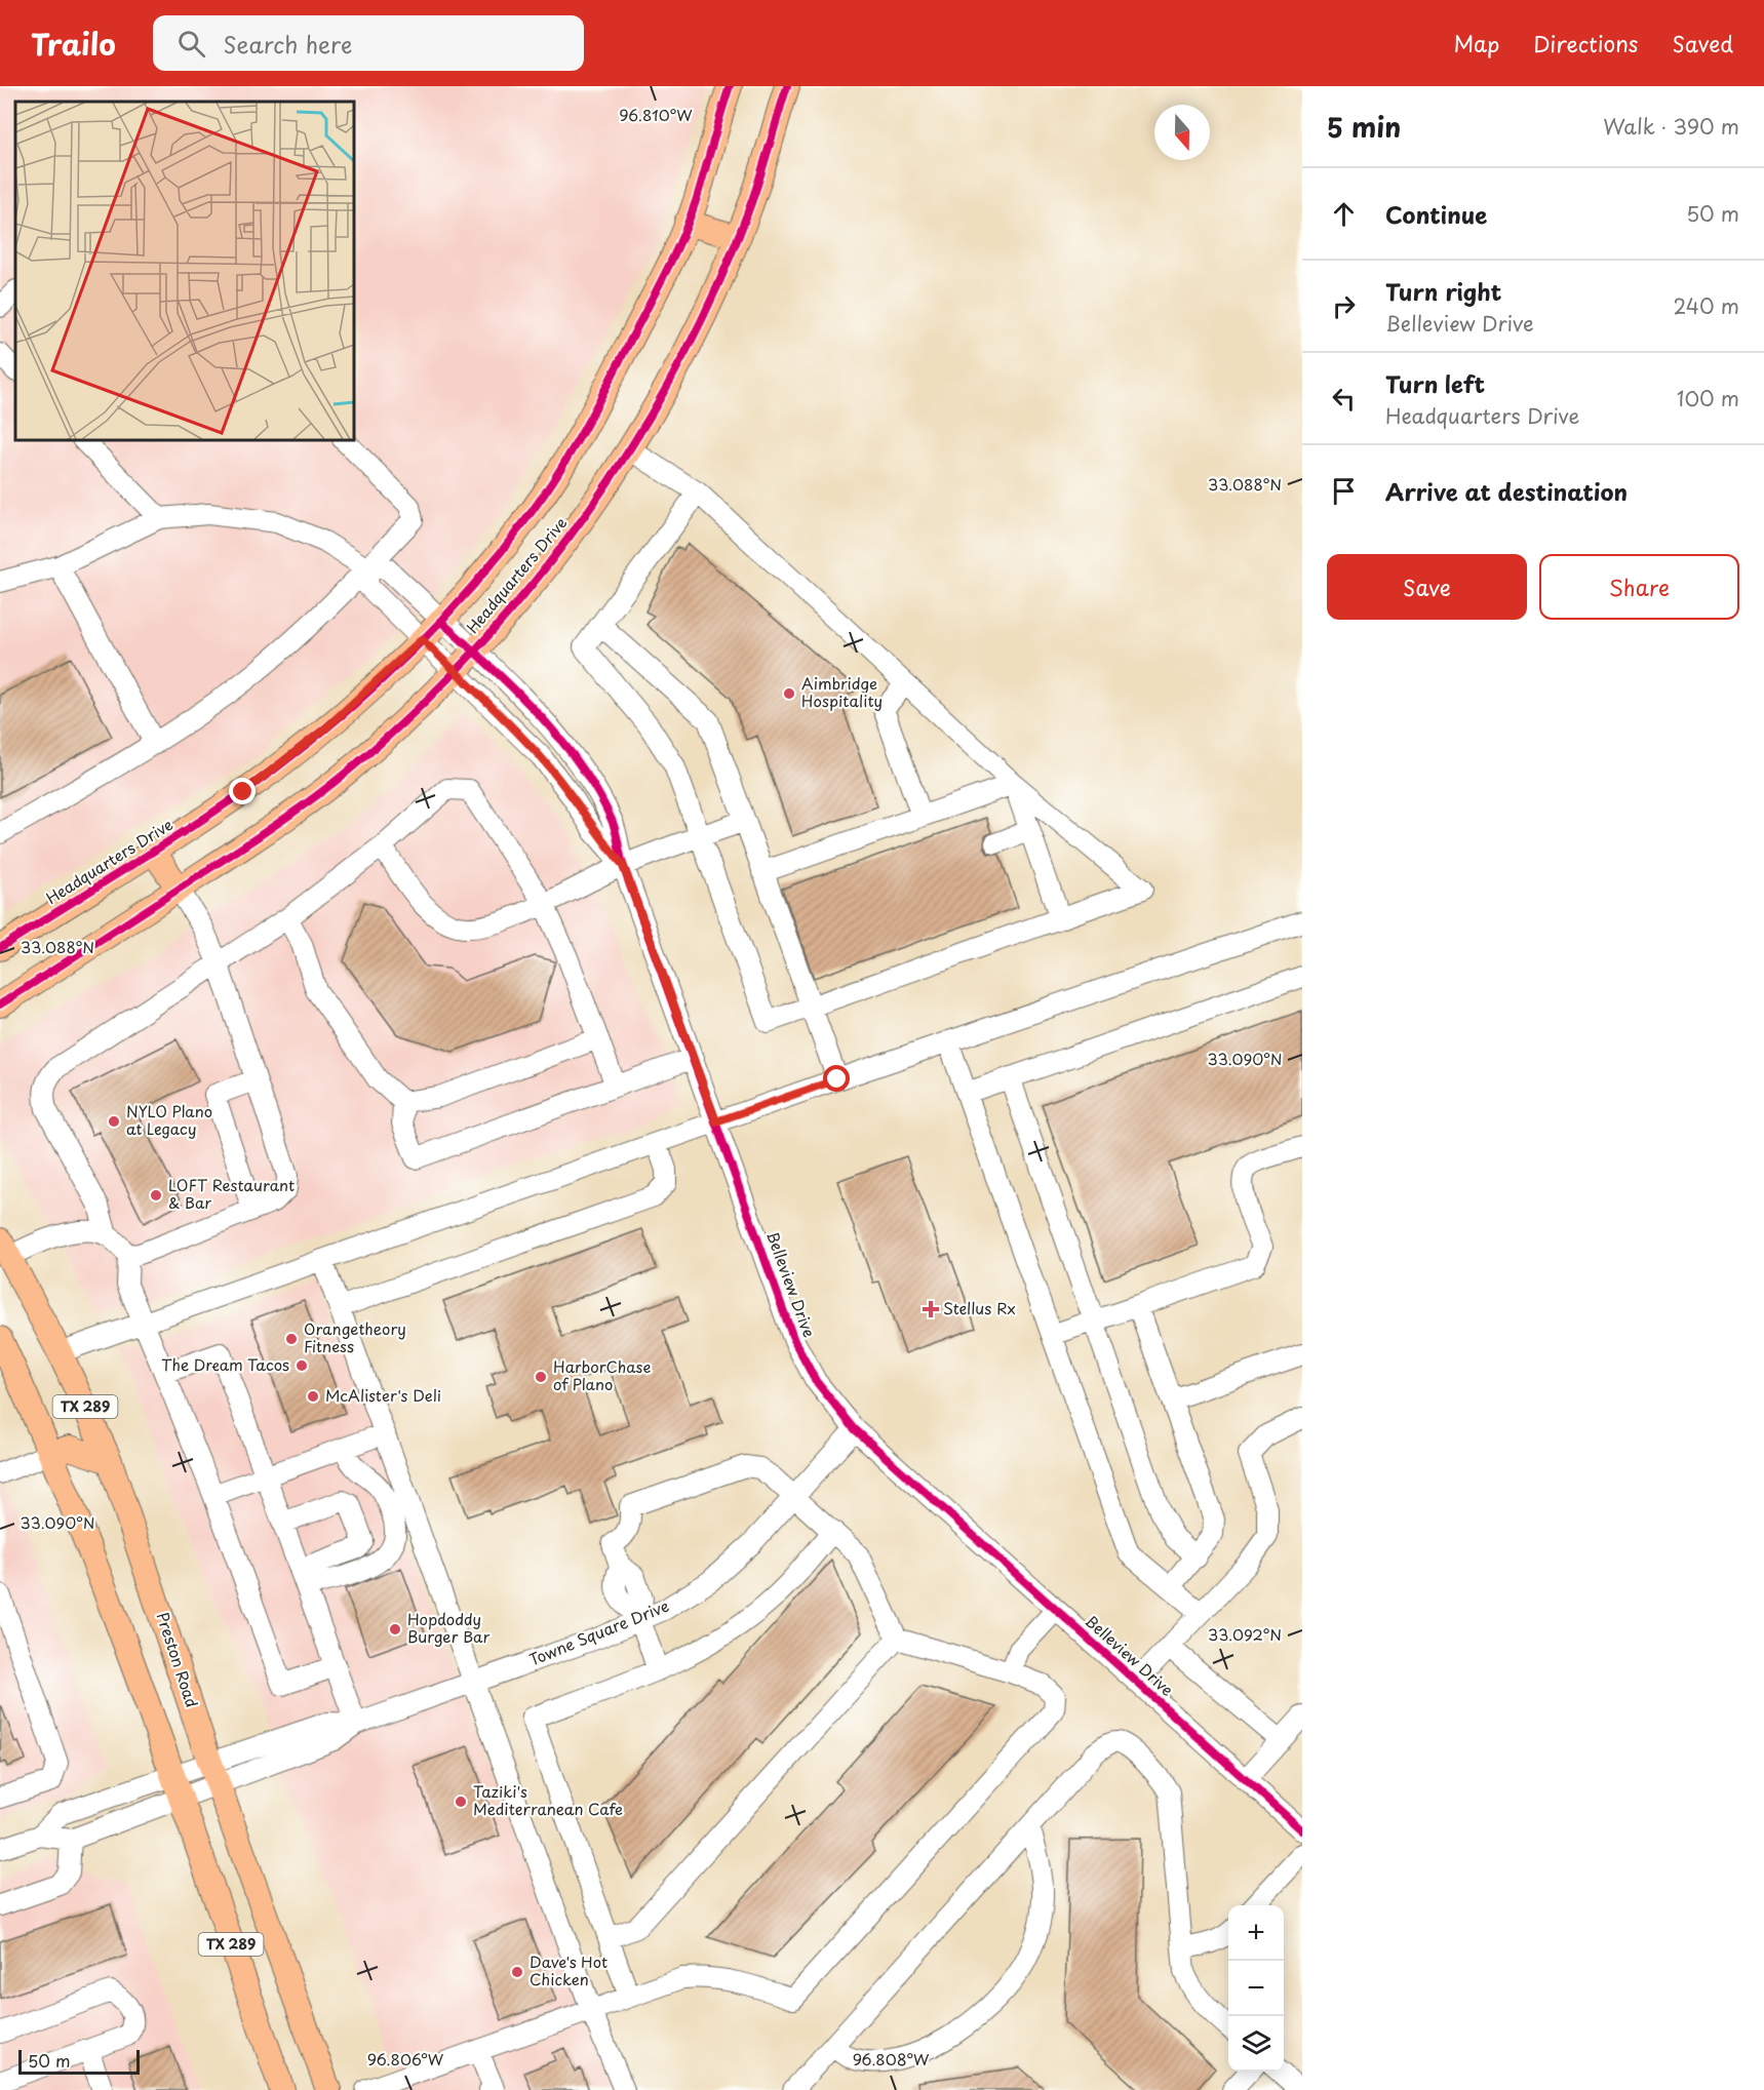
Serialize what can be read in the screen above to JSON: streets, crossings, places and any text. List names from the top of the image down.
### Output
{
  "streets": {
    "main road": ["Headquarters Drive", "TX 289", "Preston Road"],
    "street": ["Belleview Drive", "Towne Square Drive"]
  },
  "crossings": [
    ["Headquarters Drive", "Belleview Drive"],
    ["Belleview Drive", "Towne Square Drive"],
    ["TX 289", "Towne Square Drive"],
    ["Towne Square Drive", "Preston Road"]
  ],
  "places": {
    "other": [
      "Aimbridge Hospitality",
      "NYLO Plano at Legacy",
      "LOFT Restaurant & Bar",
      "Orangetheory Fitness",
      "The Dream Tacos",
      "HarborChase of Plano",
      "McAlister's Deli",
      "Hopdoddy Burger Bar",
      "Taziki's Mediterranean Cafe",
      "Dave's Hot Chicken"
    ],
    "health": ["Stellus Rx"]
  },
  "scale_bar": "50 m",
  "north": "bottom",
  "page": {
    "header": "Trailo",
    "search": "Search here",
    "nav": ["Map", "Directions", "Saved"],
    "heading": ["5 min", "Walk · 390 m"],
    "list": [
      ["Continue", "50 m"],
      ["Turn right", "Belleview Drive", "240 m"],
      ["Turn left", "Headquarters Drive", "100 m"],
      "Arrive at destination"
    ],
    "buttons": ["Save", "Share"],
    "map_buttons": ["+", "−"],
    "scale": "50 m"
  },
  "coordinates": [
    "96.810°W",
    "33.088°N",
    "33.090°N",
    "33.092°N",
    "96.806°W",
    "96.808°W"
  ]
}
